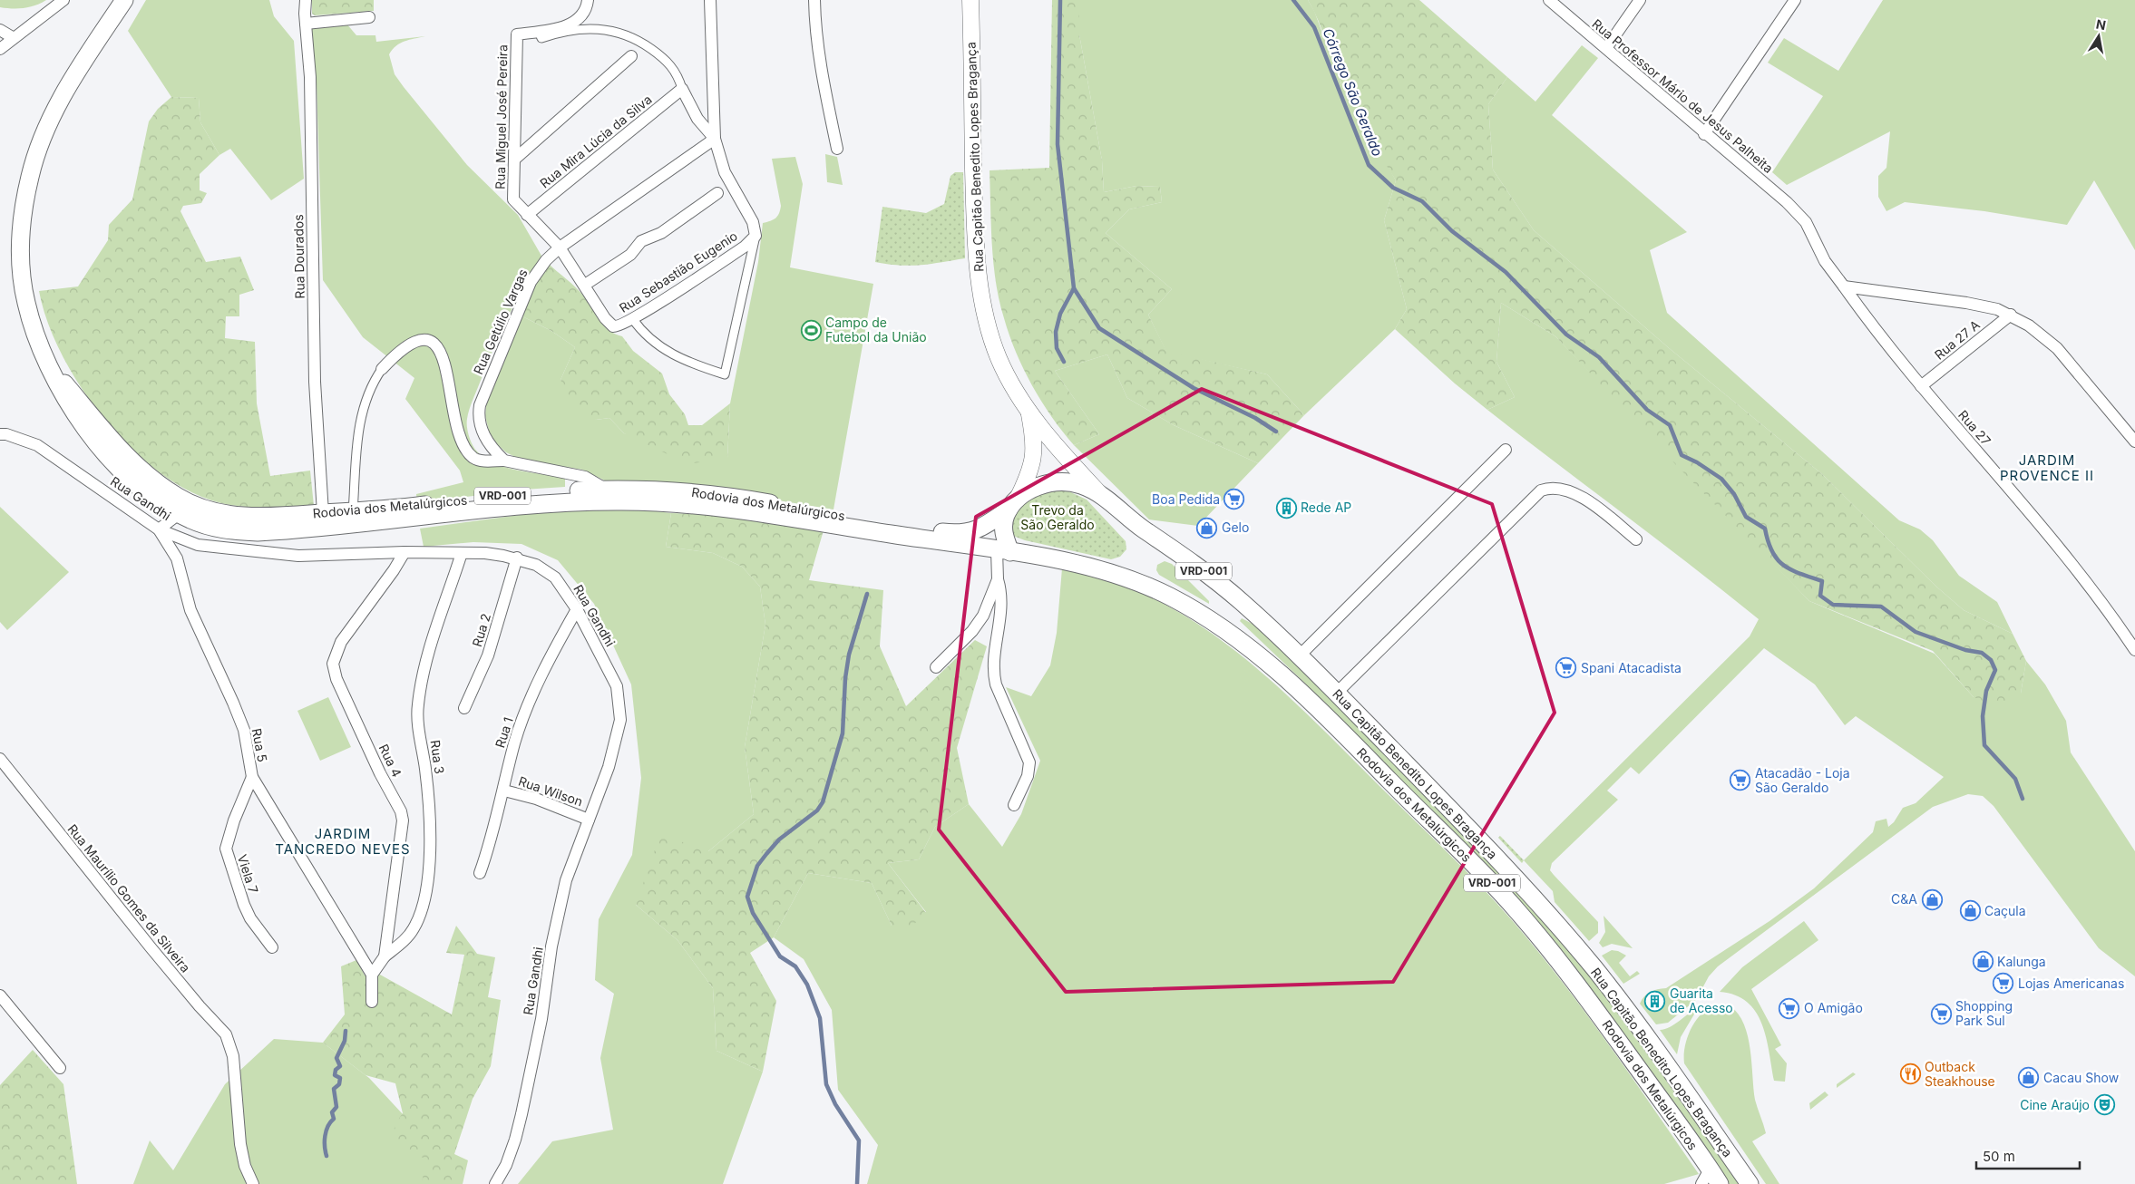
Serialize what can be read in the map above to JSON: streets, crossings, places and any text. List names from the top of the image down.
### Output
{
  "streets": {
    "main road": ["Rua Capitão Benedito Lopes Bragança", "VRD-001", "Rodovia dos Metalúrgicos"],
    "street": [
      "Rua Professor Mário de Jesus Palheita",
      "Rua Miguel José Pereira",
      "Rua Mira Lúcia da Silva",
      "Rua Dourados",
      "Rua Sebastião Eugenio",
      "Rua Getúlio Vargas",
      "Rua 27 A",
      "Rua 27",
      "Rua Gandhi",
      "Rua 2",
      "Rua 1",
      "Rua 5",
      "Rua 3",
      "Rua 4",
      "Rua Wilson",
      "Viela 7",
      "Rua Maurílio Gomes da Silveira"
    ]
  },
  "crossings": [
    ["Rua Professor Mário de Jesus Palheita", "Rua 27"],
    ["Rua Miguel José Pereira", "Rua Mira Lúcia da Silva"],
    ["Rua Capitão Benedito Lopes Bragança", "Rodovia dos Metalúrgicos"],
    ["Rua Dourados", "Rodovia dos Metalúrgicos"],
    ["Rua 27 A", "Rua 27"],
    ["Rua Gandhi", "Rua 2"],
    ["Rua Gandhi", "Rua 1"],
    ["Rua Gandhi", "Rua 5"],
    ["Rua Gandhi", "Rua 3"],
    ["Rua Gandhi", "Rua 4"],
    ["Rua Gandhi", "Rua Wilson"],
    ["Rua 1", "Rua Wilson"],
    ["Rua 5", "Rua 4"],
    ["Rua 5", "Viela 7"],
    ["Rua 3", "Rua 4"]
  ],
  "districts": ["JARDIM PROVENCE II", "JARDIM TANCREDO NEVES"],
  "water": ["Córrego São Geraldo"],
  "parks": ["Trevo da São Geraldo"],
  "places": {
    "sports": ["Campo de Futebol da União"],
    "supermarket": [
      "Boa Pedida",
      "Spani Atacadista",
      "Atacadão - Loja São Geraldo",
      "Lojas Americanas",
      "O Amigão",
      "Shopping Park Sul"
    ],
    "building": ["Rede AP", "Guarita de Acesso"],
    "shop": [
      "Gelo",
      "C&A",
      "Caçula",
      "Kalunga",
      "Cacau Show"
    ],
    "restaurant": ["Outback Steakhouse"],
    "theatre": ["Cine Araújo"]
  },
  "scale_bar": "50 m",
  "north": "top"
}
